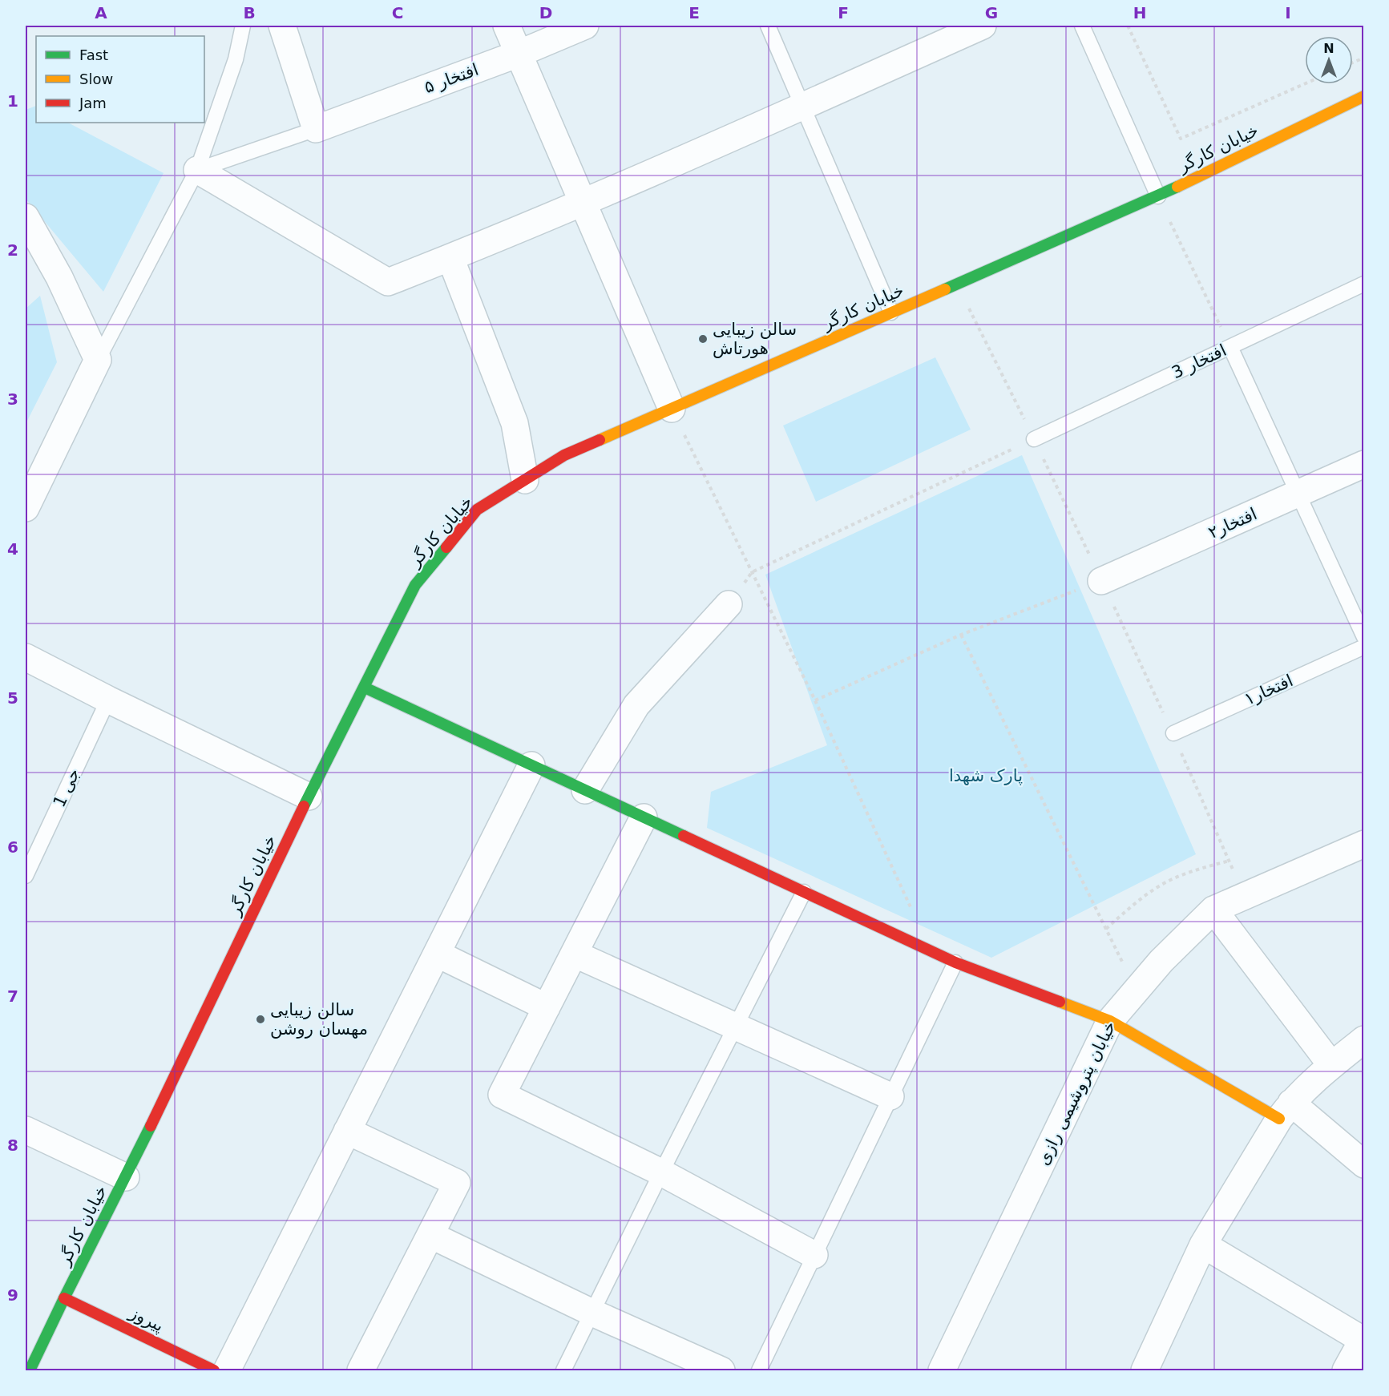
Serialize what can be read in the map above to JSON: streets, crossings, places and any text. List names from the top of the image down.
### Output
{
  "streets": {
    "street": [
      "افتخار ۵",
      "خیابان کارگر",
      "افتخار۲",
      "خیابان پتروشیمی رازی",
      "پیروز"
    ],
    "lane": ["افتخار 3", "افتخار۱", "جی 1"]
  },
  "crossings": [
    ["خیابان کارگر", "پیروز"]
  ],
  "parks": ["پارک شهدا"],
  "places": ["سالن زیبایی هورتاش", "سالن زیبایی مهسان روشن"],
  "legend": ["Fast", "Slow", "Jam"],
  "north": "top",
  "grid": {
    "columns": [
      "A",
      "B",
      "C",
      "D",
      "E",
      "F",
      "G",
      "H",
      "I"
    ],
    "rows": [
      "1",
      "2",
      "3",
      "4",
      "5",
      "6",
      "7",
      "8",
      "9"
    ]
  }
}
